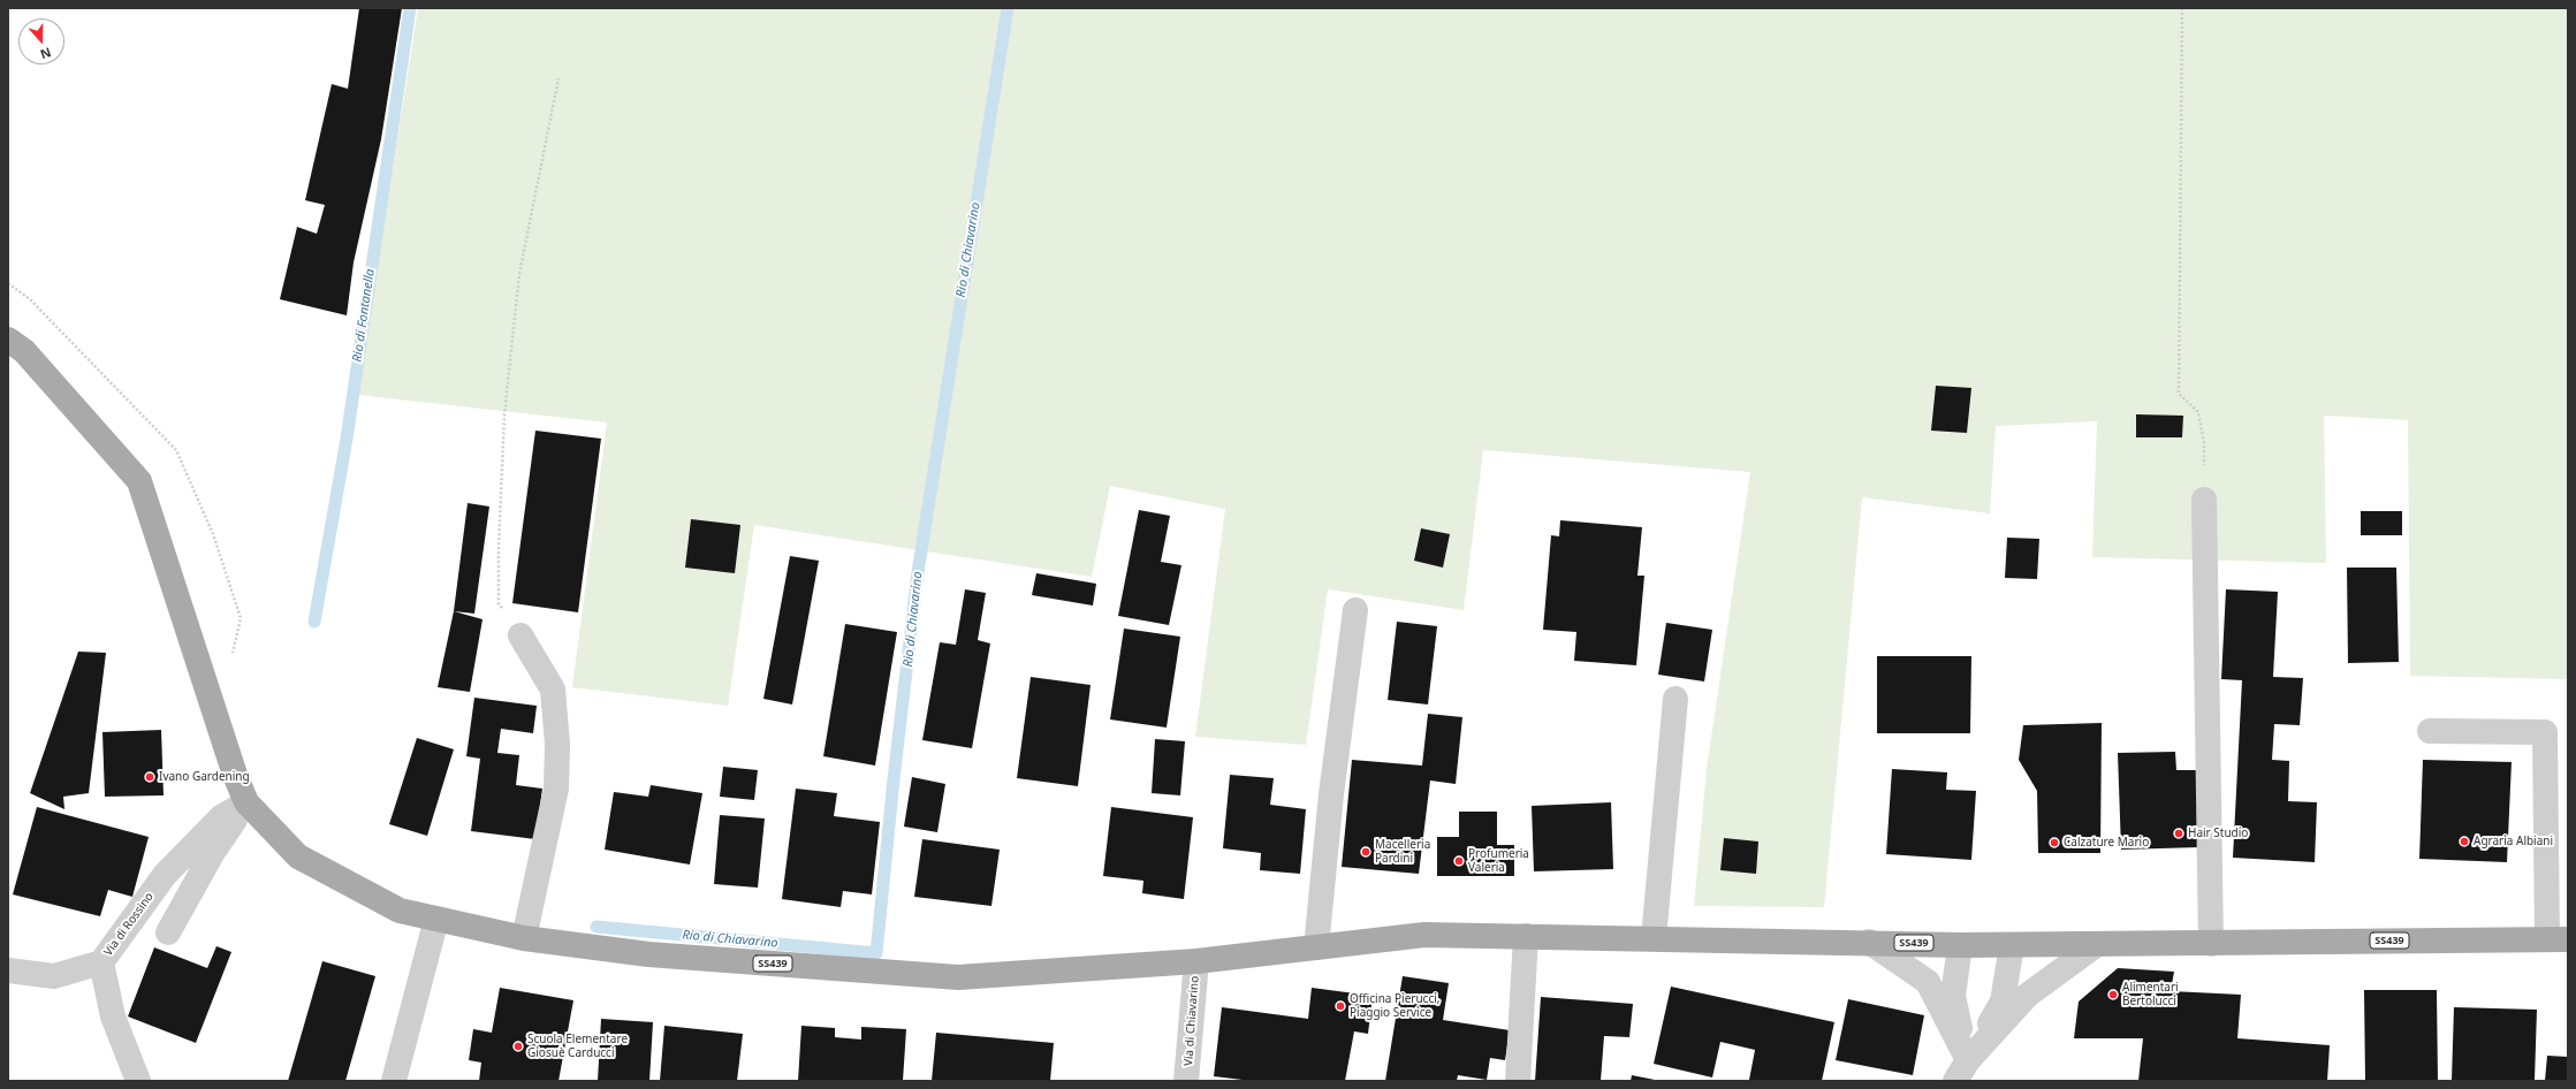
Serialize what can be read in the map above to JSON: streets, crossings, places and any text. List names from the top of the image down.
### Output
{
  "streets": {
    "main road": ["SS439"],
    "street": ["Via di Rossino", "Via di Chiavarino"]
  },
  "crossings": [
    ["Via di Rossino", "SS439"],
    ["SS439", "Via di Chiavarino"]
  ],
  "water": ["Rio di Chiavarino", "Rio di Fontanella"],
  "places": [
    "Ivano Gardening",
    "Hair Studio",
    "Agraria Albiani",
    "Calzature Mario",
    "Macelleria Pardini",
    "Profumeria Valeria",
    "Alimentari Bertolucci",
    "Officina Pierucci, Piaggio Service",
    "Scuola Elementare Giosuè Carducci"
  ],
  "north": "bottom"
}
